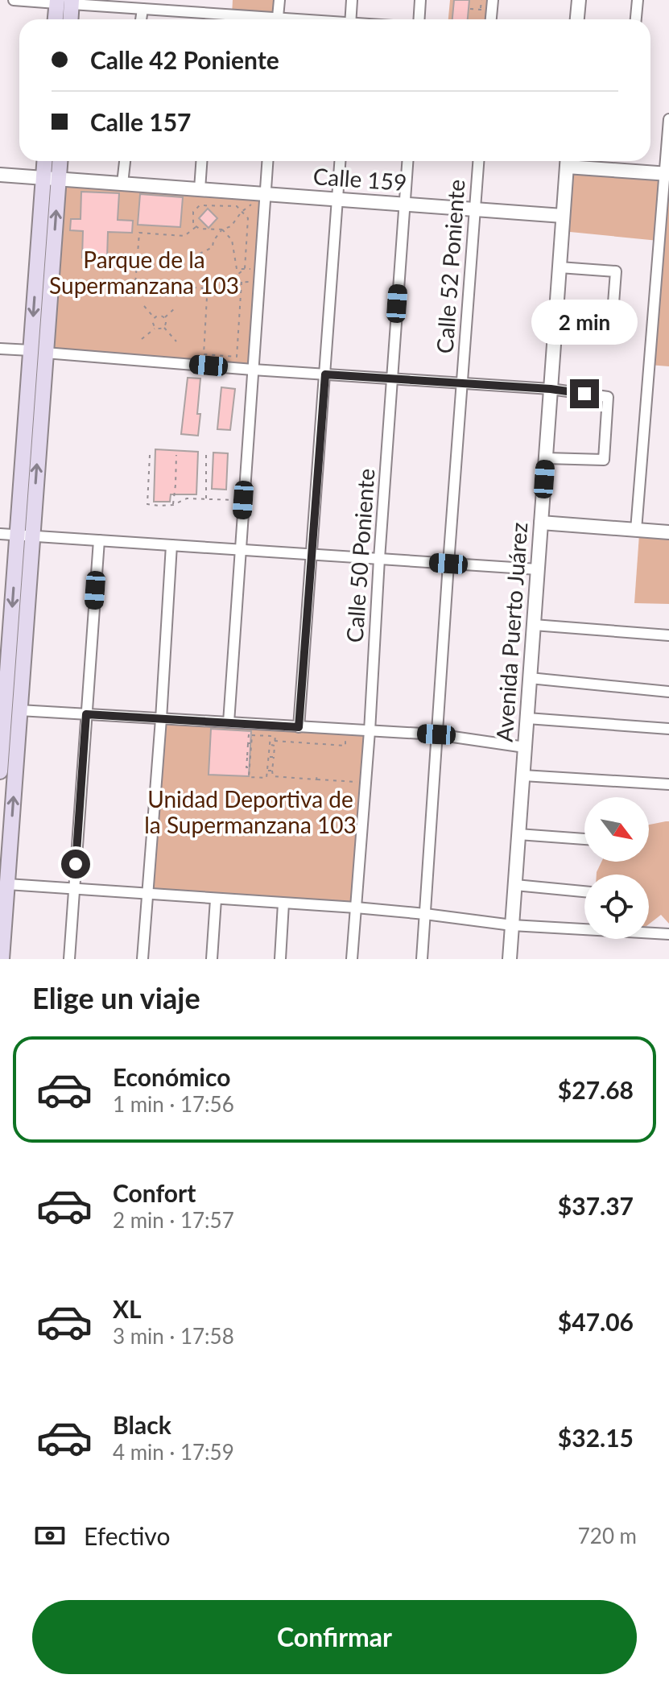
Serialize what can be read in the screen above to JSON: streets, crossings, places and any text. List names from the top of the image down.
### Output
{
  "streets": {
    "street": [
      "Calle 159",
      "Calle 52 Poniente",
      "Calle 50 Poniente",
      "Avenida Puerto Juárez"
    ]
  },
  "crossings": [
    ["Calle 159", "Calle 52 Poniente"],
    ["Calle 159", "Calle 50 Poniente"],
    ["Calle 159", "Avenida Puerto Juárez"]
  ],
  "parks": ["Parque de la Supermanzana 103", "Unidad Deportiva de la Supermanzana 103"],
  "north": "bottom right",
  "page": {
    "banner": ["Calle 42 Poniente", "Calle 157"],
    "bubble": "2 min",
    "heading": "Elige un viaje",
    "list": [
      {
        "name": "Económico",
        "note": "1 min · 17:56",
        "value": "$27.68"
      },
      {
        "name": "Confort",
        "note": "2 min · 17:57",
        "value": "$37.37"
      },
      {
        "name": "XL",
        "note": "3 min · 17:58",
        "value": "$47.06"
      },
      {
        "name": "Black",
        "note": "4 min · 17:59",
        "value": "$32.15"
      }
    ],
    "pay": ["Efectivo", "720 m"],
    "buttons": "Confirmar"
  }
}
